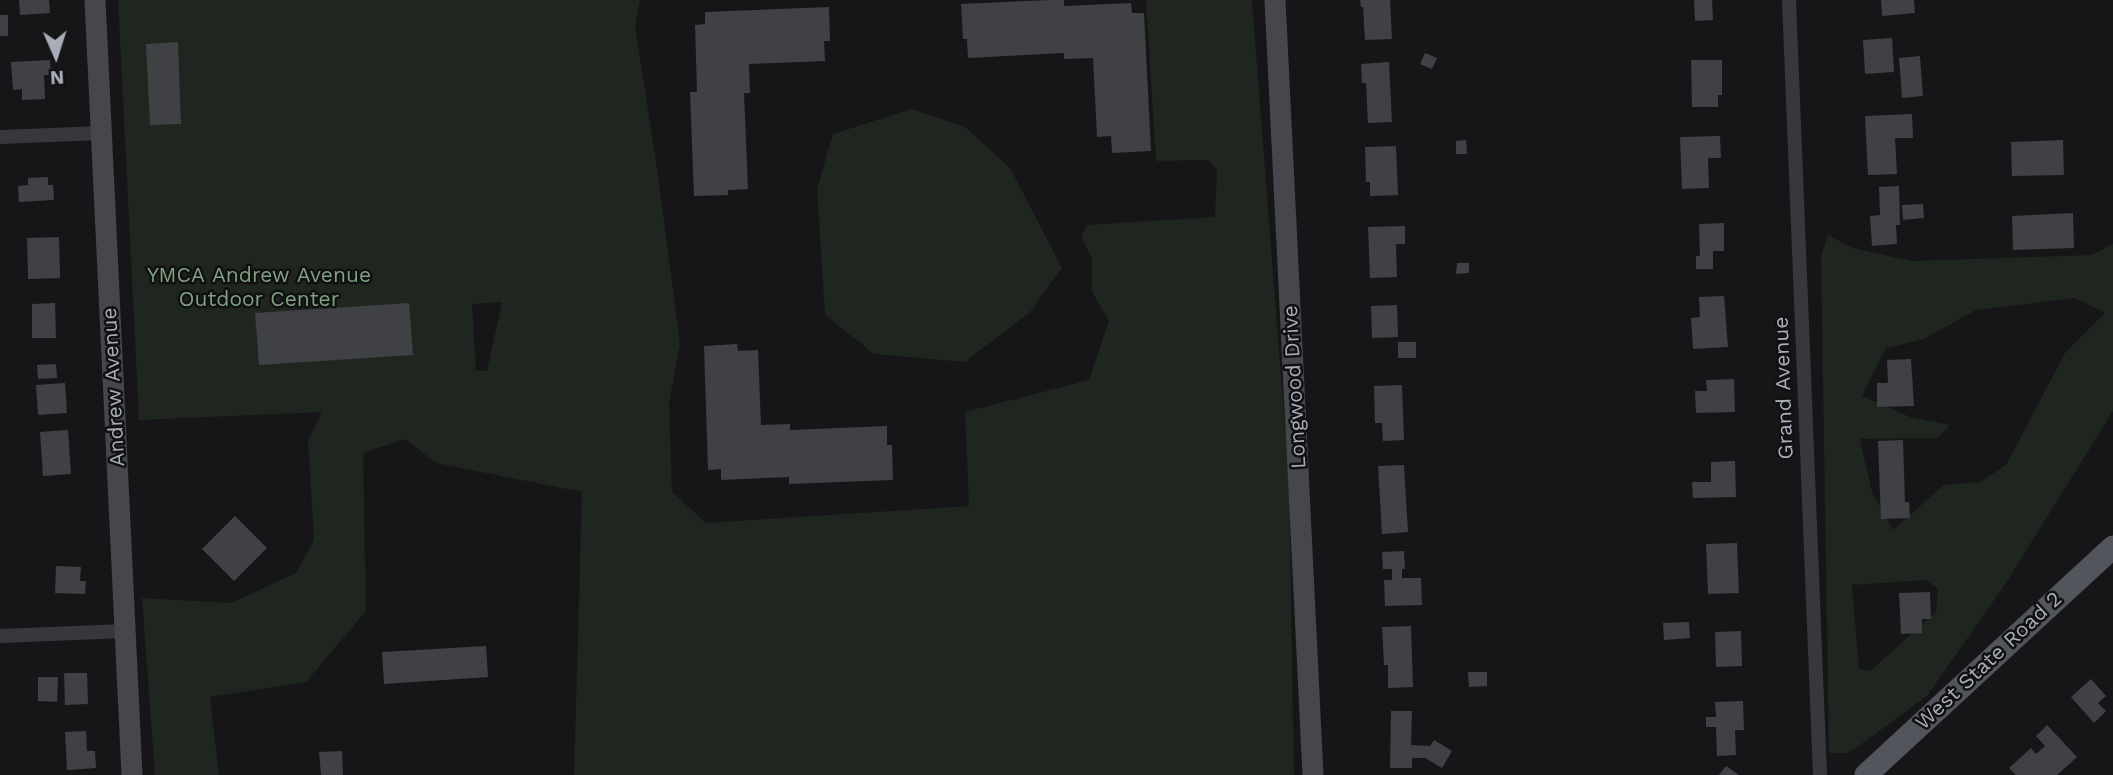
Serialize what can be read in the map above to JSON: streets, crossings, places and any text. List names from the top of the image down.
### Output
{
  "streets": {
    "main road": ["West State Road 2"],
    "street": ["Andrew Avenue", "Longwood Drive", "Grand Avenue"]
  },
  "parks": ["YMCA Andrew Avenue Outdoor Center"],
  "north": "bottom"
}
